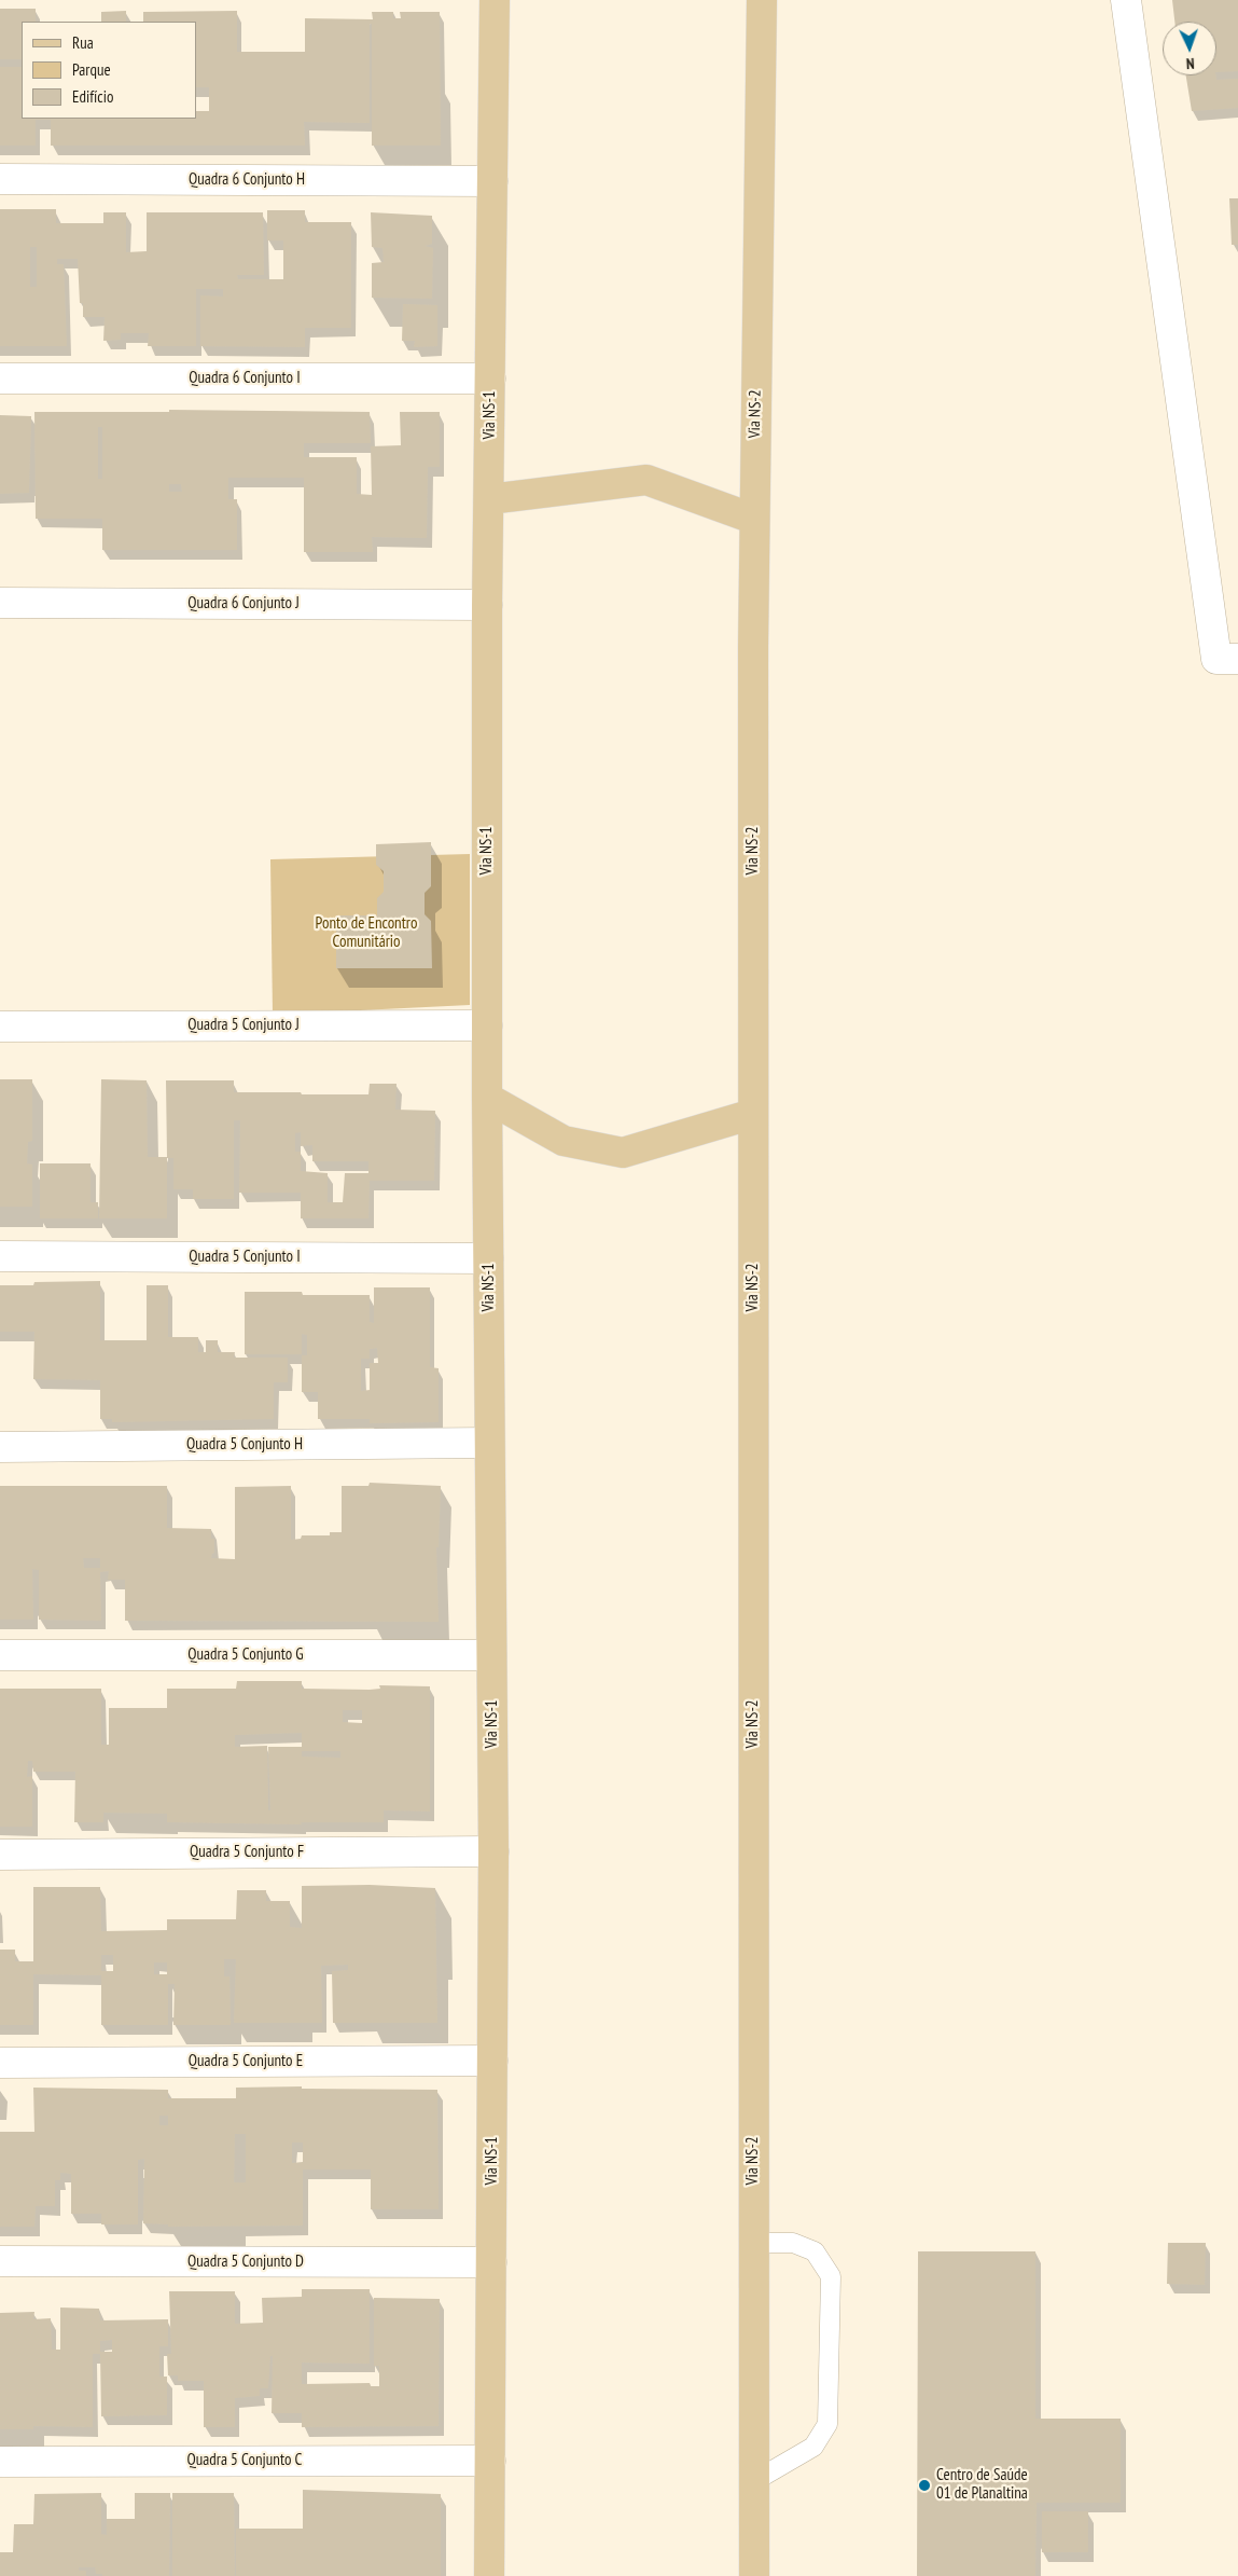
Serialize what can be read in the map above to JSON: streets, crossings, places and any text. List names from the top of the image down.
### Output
{
  "streets": {
    "main road": ["Via NS-2", "Via NS-1"],
    "street": [
      "Quadra 6 Conjunto H",
      "Quadra 6 Conjunto I",
      "Quadra 6 Conjunto J",
      "Quadra 5 Conjunto J",
      "Quadra 5 Conjunto I",
      "Quadra 5 Conjunto H",
      "Quadra 5 Conjunto G",
      "Quadra 5 Conjunto F",
      "Quadra 5 Conjunto E",
      "Quadra 5 Conjunto D",
      "Quadra 5 Conjunto C"
    ]
  },
  "crossings": [
    ["Quadra 6 Conjunto H", "Via NS-1"],
    ["Quadra 6 Conjunto I", "Via NS-1"],
    ["Via NS-1", "Quadra 6 Conjunto J"],
    ["Via NS-1", "Quadra 5 Conjunto J"],
    ["Via NS-1", "Quadra 5 Conjunto I"],
    ["Via NS-1", "Quadra 5 Conjunto H"],
    ["Via NS-1", "Quadra 5 Conjunto G"],
    ["Via NS-1", "Quadra 5 Conjunto F"],
    ["Via NS-1", "Quadra 5 Conjunto E"],
    ["Via NS-1", "Quadra 5 Conjunto D"],
    ["Via NS-1", "Quadra 5 Conjunto C"]
  ],
  "parks": ["Ponto de Encontro Comunitário"],
  "places": ["Centro de Saúde 01 de Planaltina"],
  "legend": ["Rua", "Parque", "Edifício"],
  "north": "bottom"
}
